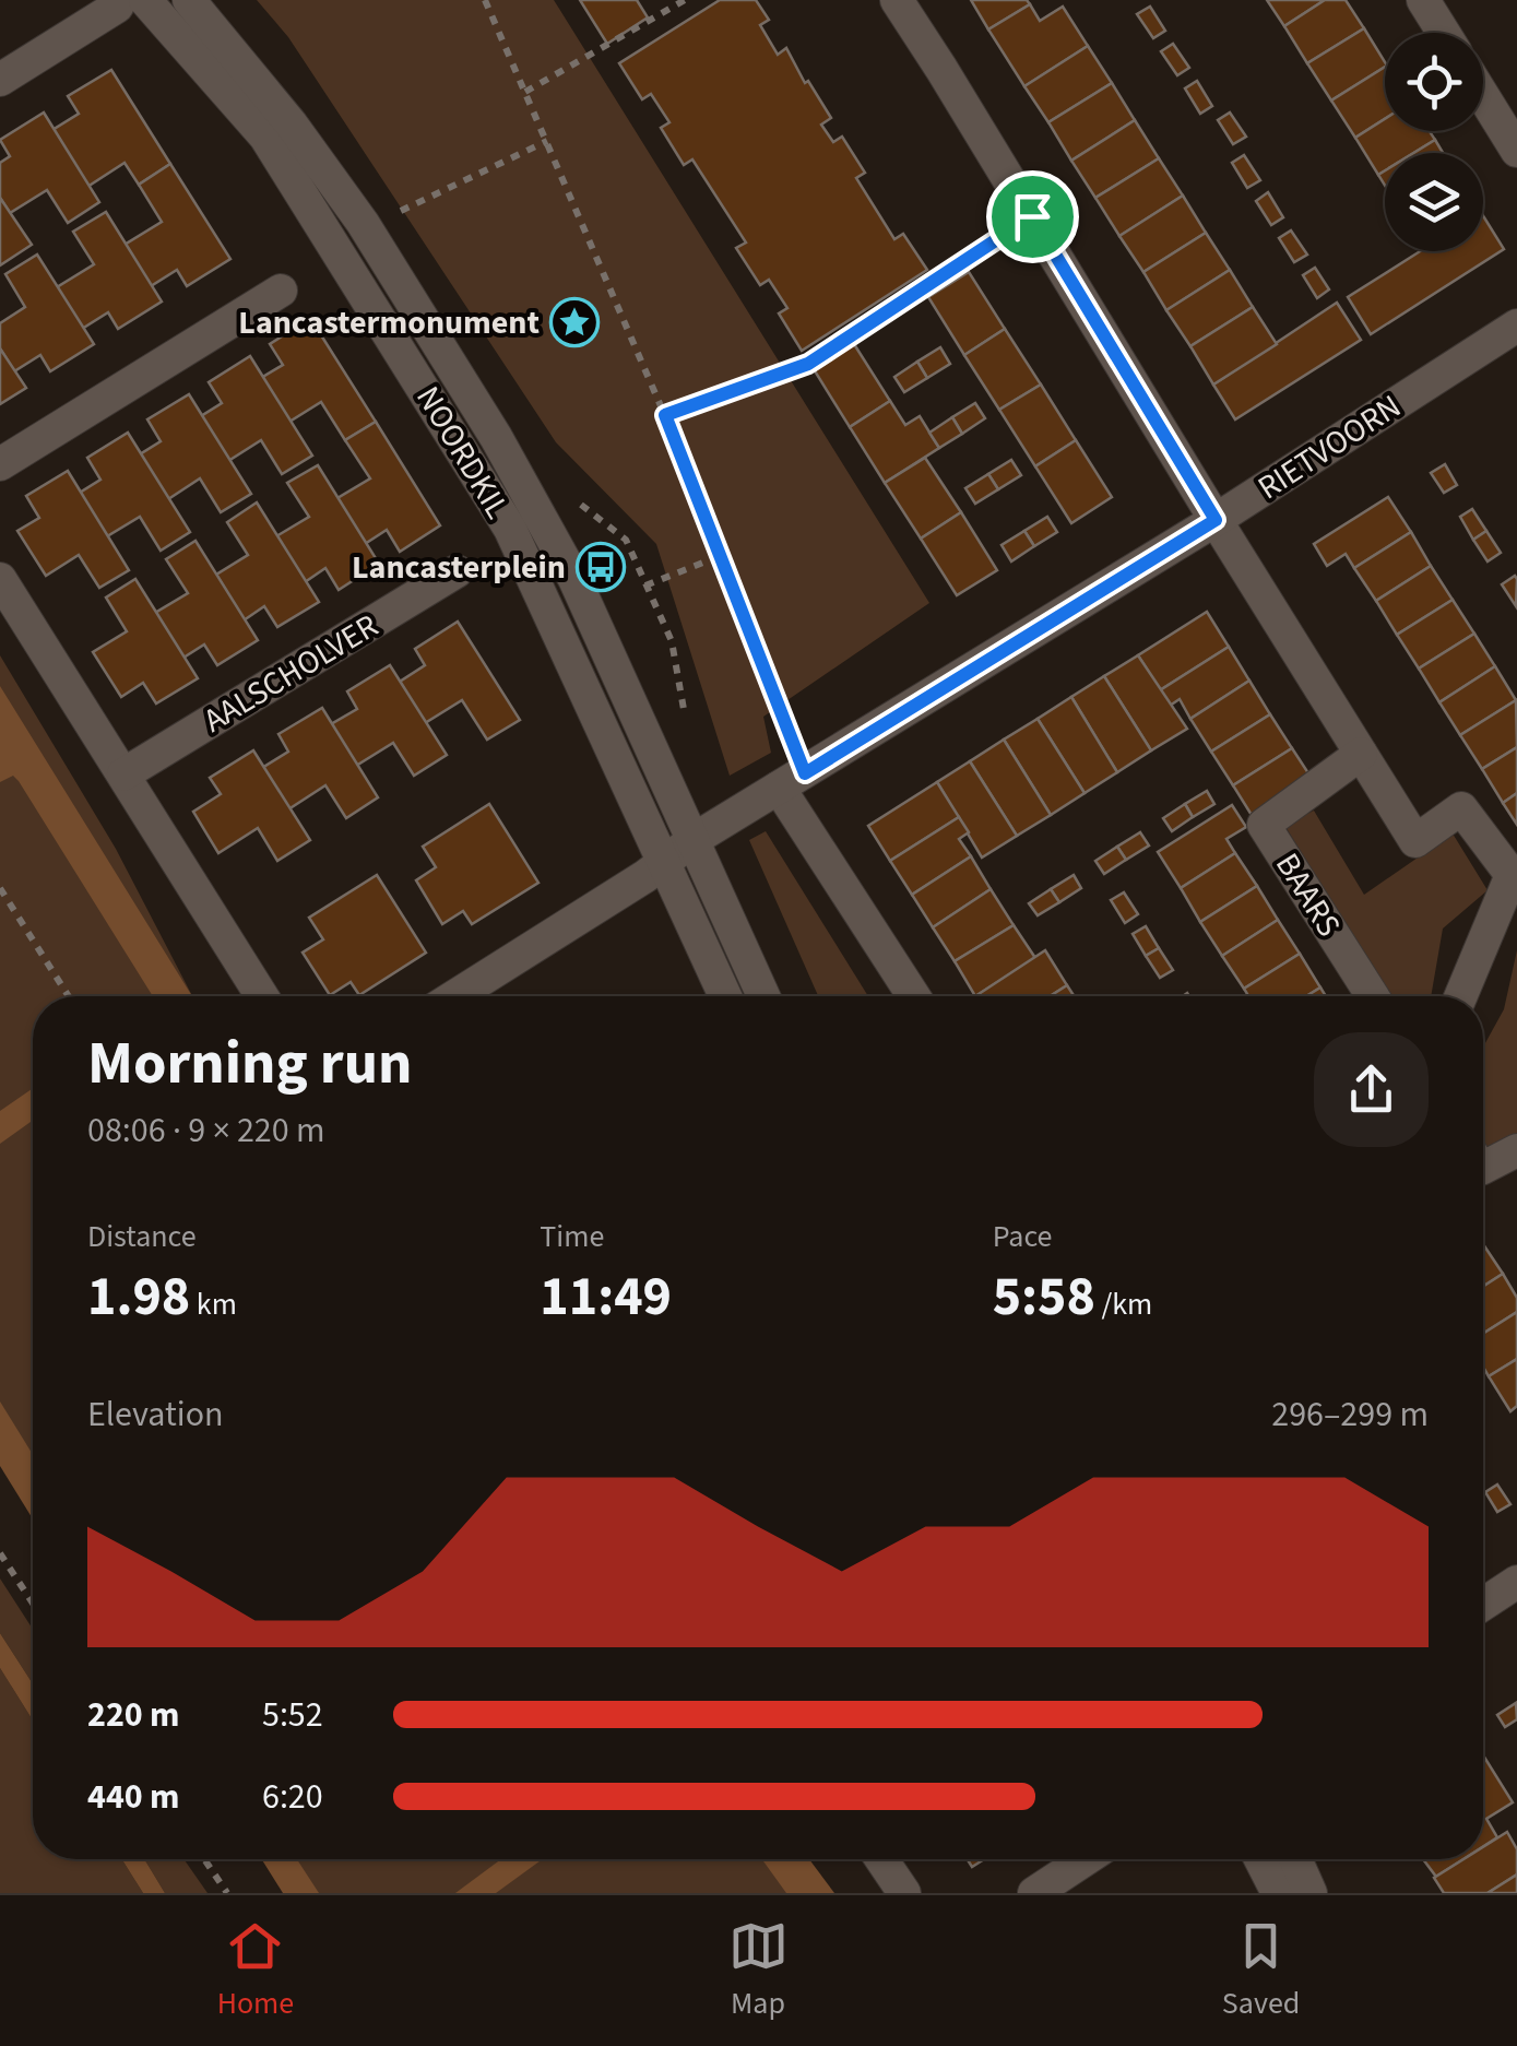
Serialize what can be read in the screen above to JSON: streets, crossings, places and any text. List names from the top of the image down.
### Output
{
  "streets": {
    "street": [
      "RIETVOORN",
      "NOORDKIL",
      "AALSCHOLVER",
      "BAARS"
    ]
  },
  "crossings": [
    ["RIETVOORN", "NOORDKIL"]
  ],
  "places": {
    "place": ["Lancastermonument"],
    "bus stop": ["Lancasterplein"]
  },
  "page": {
    "heading": ["Morning run", "08:06 · 9 × 220 m"],
    "stats": [
      ["Distance", "1.98 km"],
      ["Time", "11:49"],
      ["Pace", "5:58 /km"]
    ],
    "chart": ["Elevation", "296–299 m"],
    "list": [
      {
        "name": "220 m",
        "note": "5:52"
      },
      {
        "name": "440 m",
        "note": "6:20"
      }
    ],
    "tabs": ["Home", "Map", "Saved"]
  }
}
